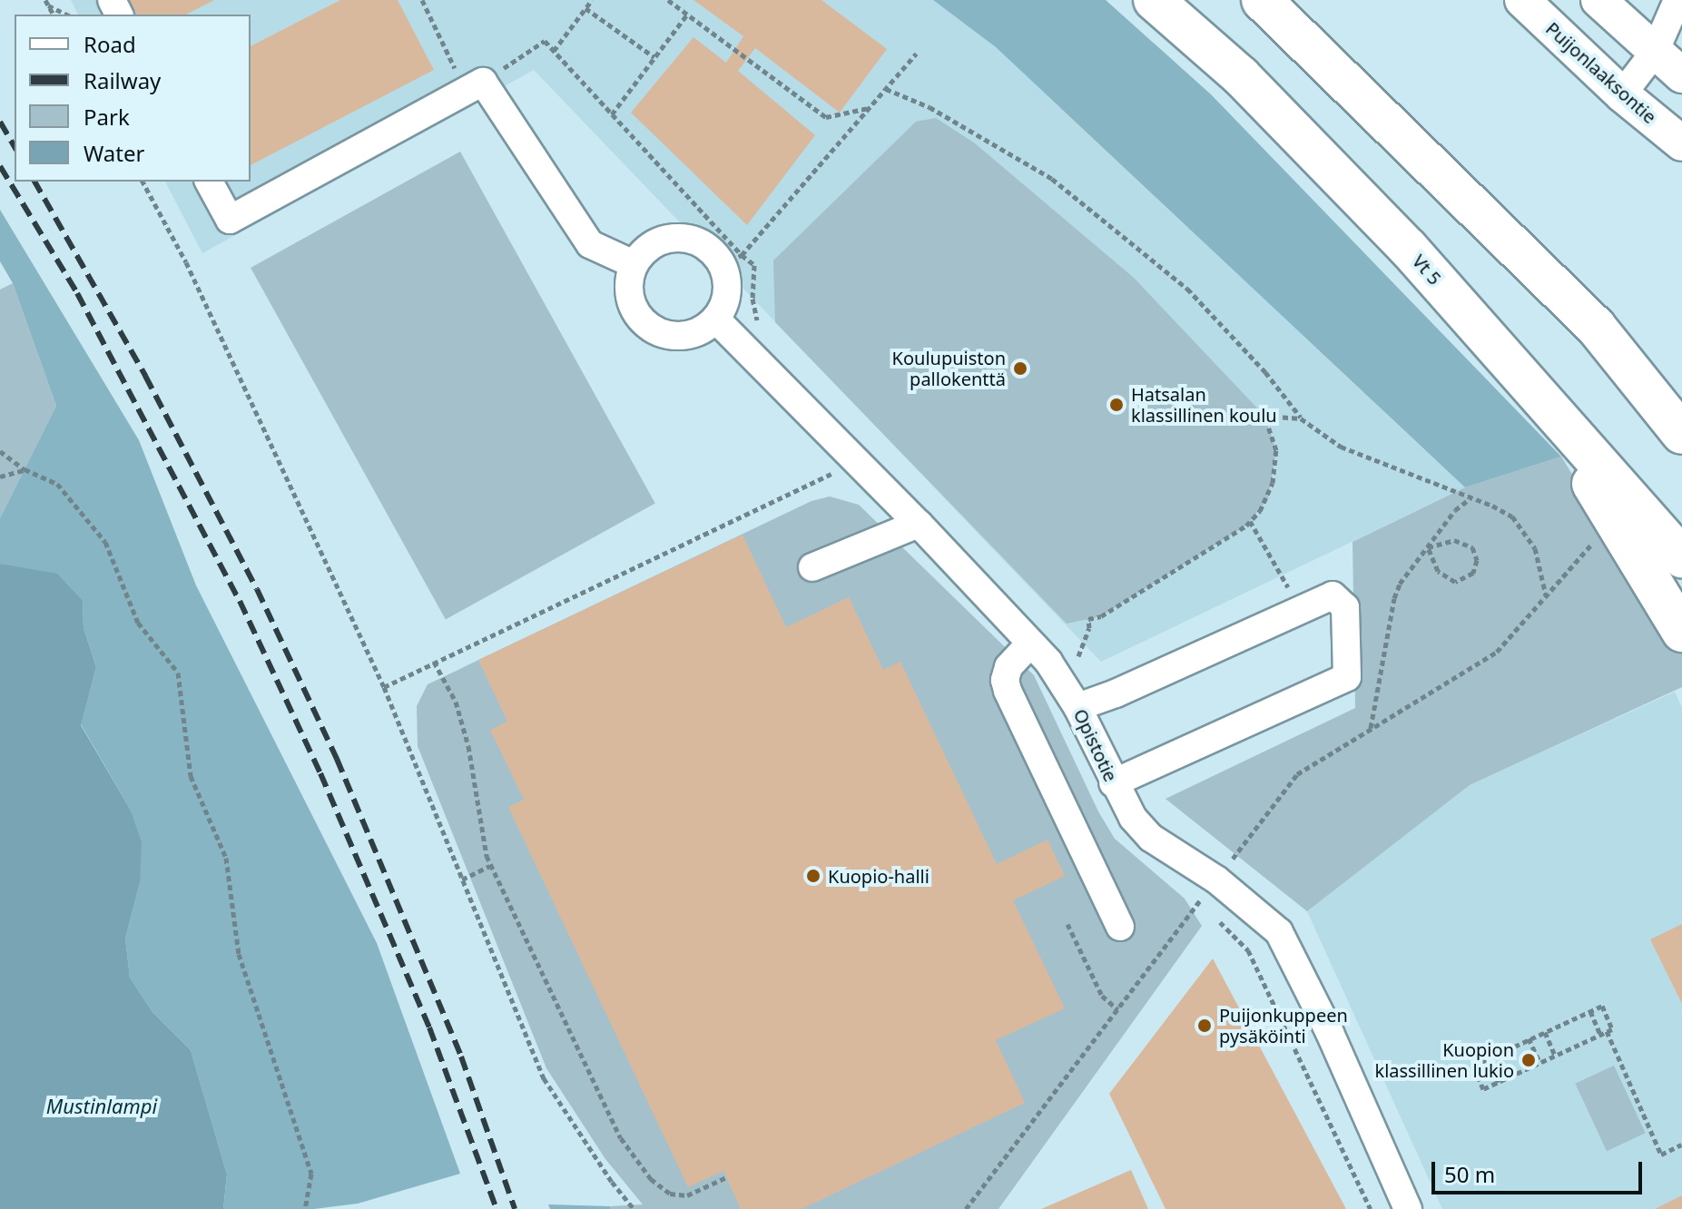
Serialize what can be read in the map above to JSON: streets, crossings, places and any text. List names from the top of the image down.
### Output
{
  "streets": {
    "highway": ["Vt 5"],
    "main road": ["Puijonlaaksontie"],
    "street": ["Opistotie"]
  },
  "water": ["Mustinlampi"],
  "places": [
    "Koulupuiston pallokenttä",
    "Hatsalan klassillinen koulu",
    "Kuopio-halli",
    "Puijonkuppeen pysäköinti",
    "Kuopion klassillinen lukio"
  ],
  "legend": [
    "Road",
    "Railway",
    "Park",
    "Water"
  ],
  "scale_bar": "50 m"
}
